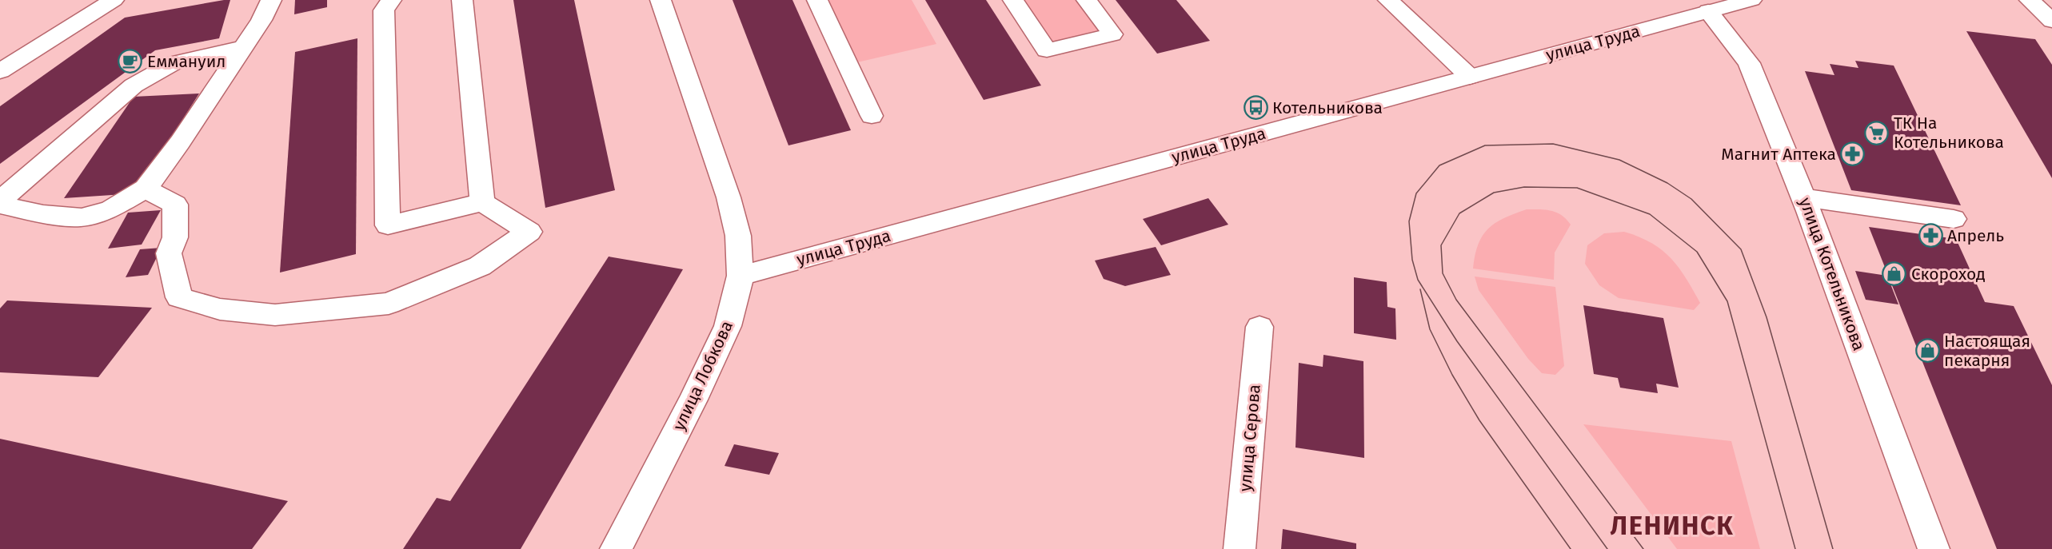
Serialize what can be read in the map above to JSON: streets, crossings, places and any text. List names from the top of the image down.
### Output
{
  "streets": {
    "main road": [
      "улица Труда",
      "улица Котельникова",
      "улица Лобкова",
      "улица Серова"
    ]
  },
  "crossings": [
    ["улица Труда", "улица Котельникова"],
    ["улица Труда", "улица Лобкова"]
  ],
  "districts": ["ЛЕНИНСК"],
  "places": {
    "cafe": ["Еммануил"],
    "bus stop": ["Котельникова"],
    "supermarket": ["ТК На Котельникова"],
    "pharmacy": ["Магнит Аптека", "Апрель"],
    "shop": ["Скороход", "Настоящая пекарня"]
  }
}
